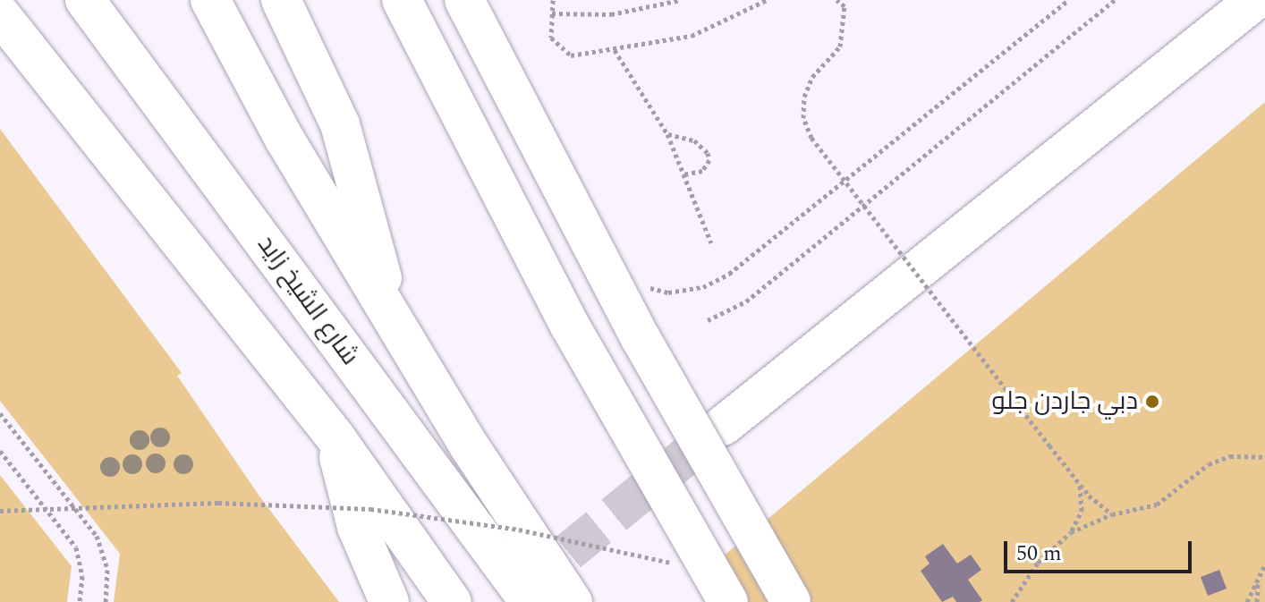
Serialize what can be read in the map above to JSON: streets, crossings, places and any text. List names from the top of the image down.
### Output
{
  "streets": {
    "highway": ["شارع الشيخ زايد"]
  },
  "places": ["دبي جاردن جلو"],
  "scale_bar": "50 m"
}
